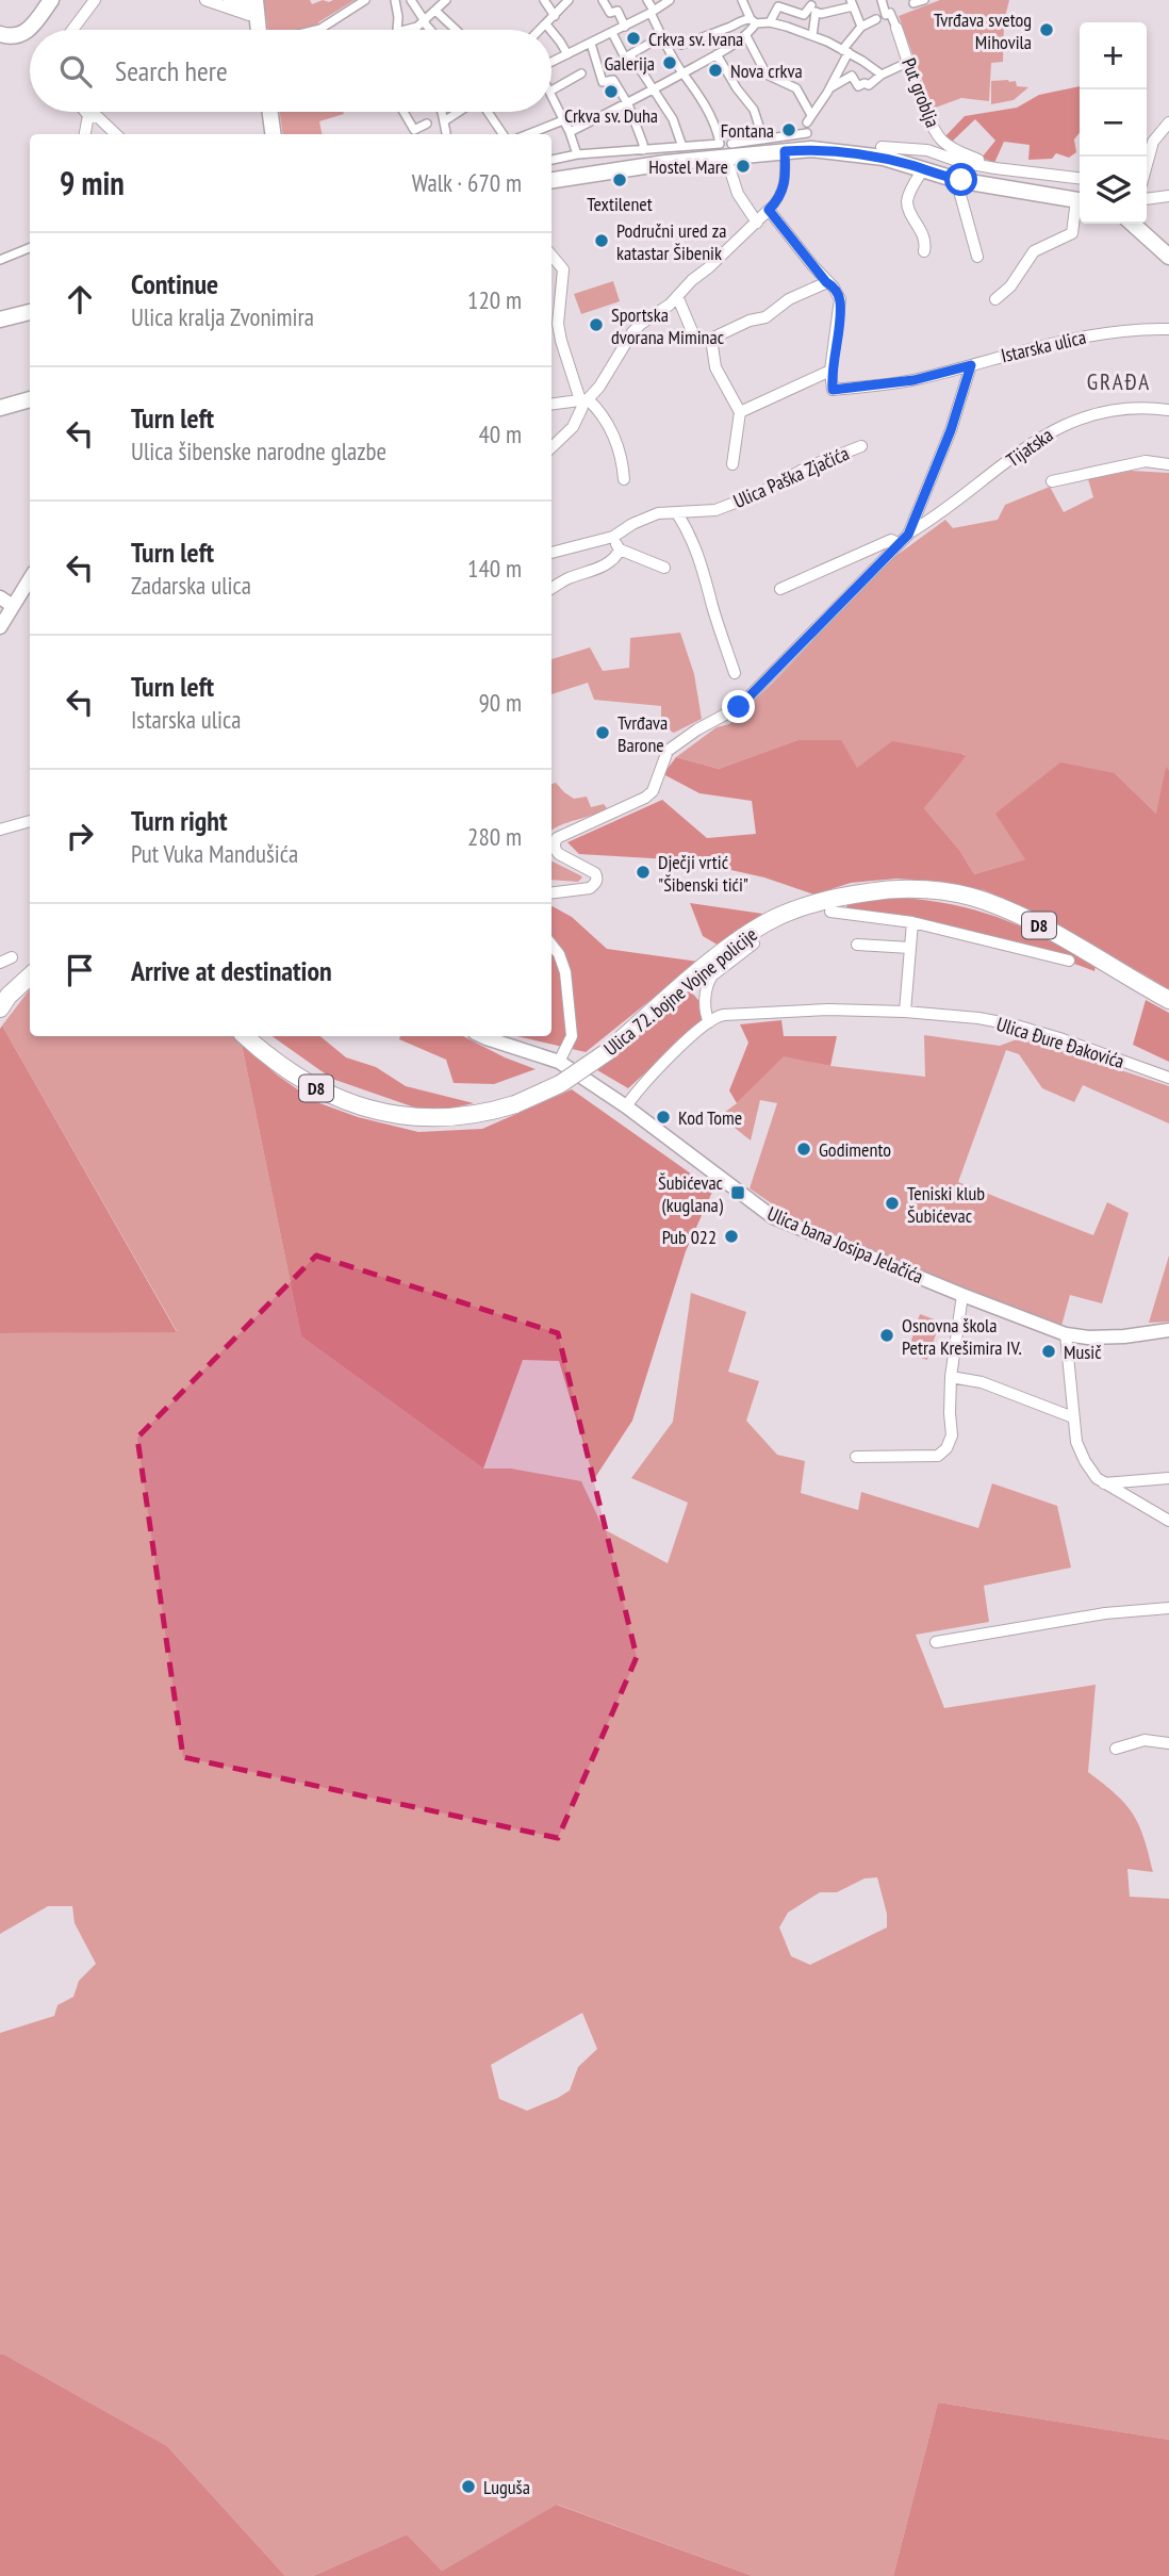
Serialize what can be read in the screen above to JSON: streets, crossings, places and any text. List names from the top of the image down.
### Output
{
  "streets": {
    "main road": ["D8", "Ulica 72. bojne Vojne policije"],
    "street": [
      "Put groblja",
      "Istarska ulica",
      "Tijatska",
      "Ulica Paška Zjačića",
      "Ulica Đure Đakovića",
      "Ulica bana Josipa Jelačića"
    ]
  },
  "crossings": [
    ["Ulica Đure Đakovića", "Ulica bana Josipa Jelačića"]
  ],
  "districts": ["GRAĐA"],
  "places": {
    "other": [
      "Tvrđava svetog Mihovila",
      "Crkva sv. Ivana",
      "Galerija",
      "Nova crkva",
      "Crkva sv. Duha",
      "Fontana",
      "Hostel Mare",
      "Textilenet",
      "Područni ured za katastar Šibenik",
      "Sportska dvorana Miminac",
      "Tvrđava Barone",
      "Dječji vrtić \"Šibenski tići\"",
      "Kod Tome",
      "Godimento",
      "Teniski klub Šubićevac",
      "Pub 022",
      "Osnovna škola Petra Krešimira IV.",
      "Musič",
      "Luguša"
    ],
    "transit": ["Šubićevac (kuglana)"]
  },
  "page": {
    "map_buttons": ["+", "−"],
    "search": "Search here",
    "heading": ["9 min", "Walk · 670 m"],
    "list": [
      ["Continue", "Ulica kralja Zvonimira", "120 m"],
      ["Turn left", "Ulica šibenske narodne glazbe", "40 m"],
      ["Turn left", "Zadarska ulica", "140 m"],
      ["Turn left", "Istarska ulica", "90 m"],
      ["Turn right", "Put Vuka Mandušića", "280 m"],
      "Arrive at destination"
    ]
  }
}
